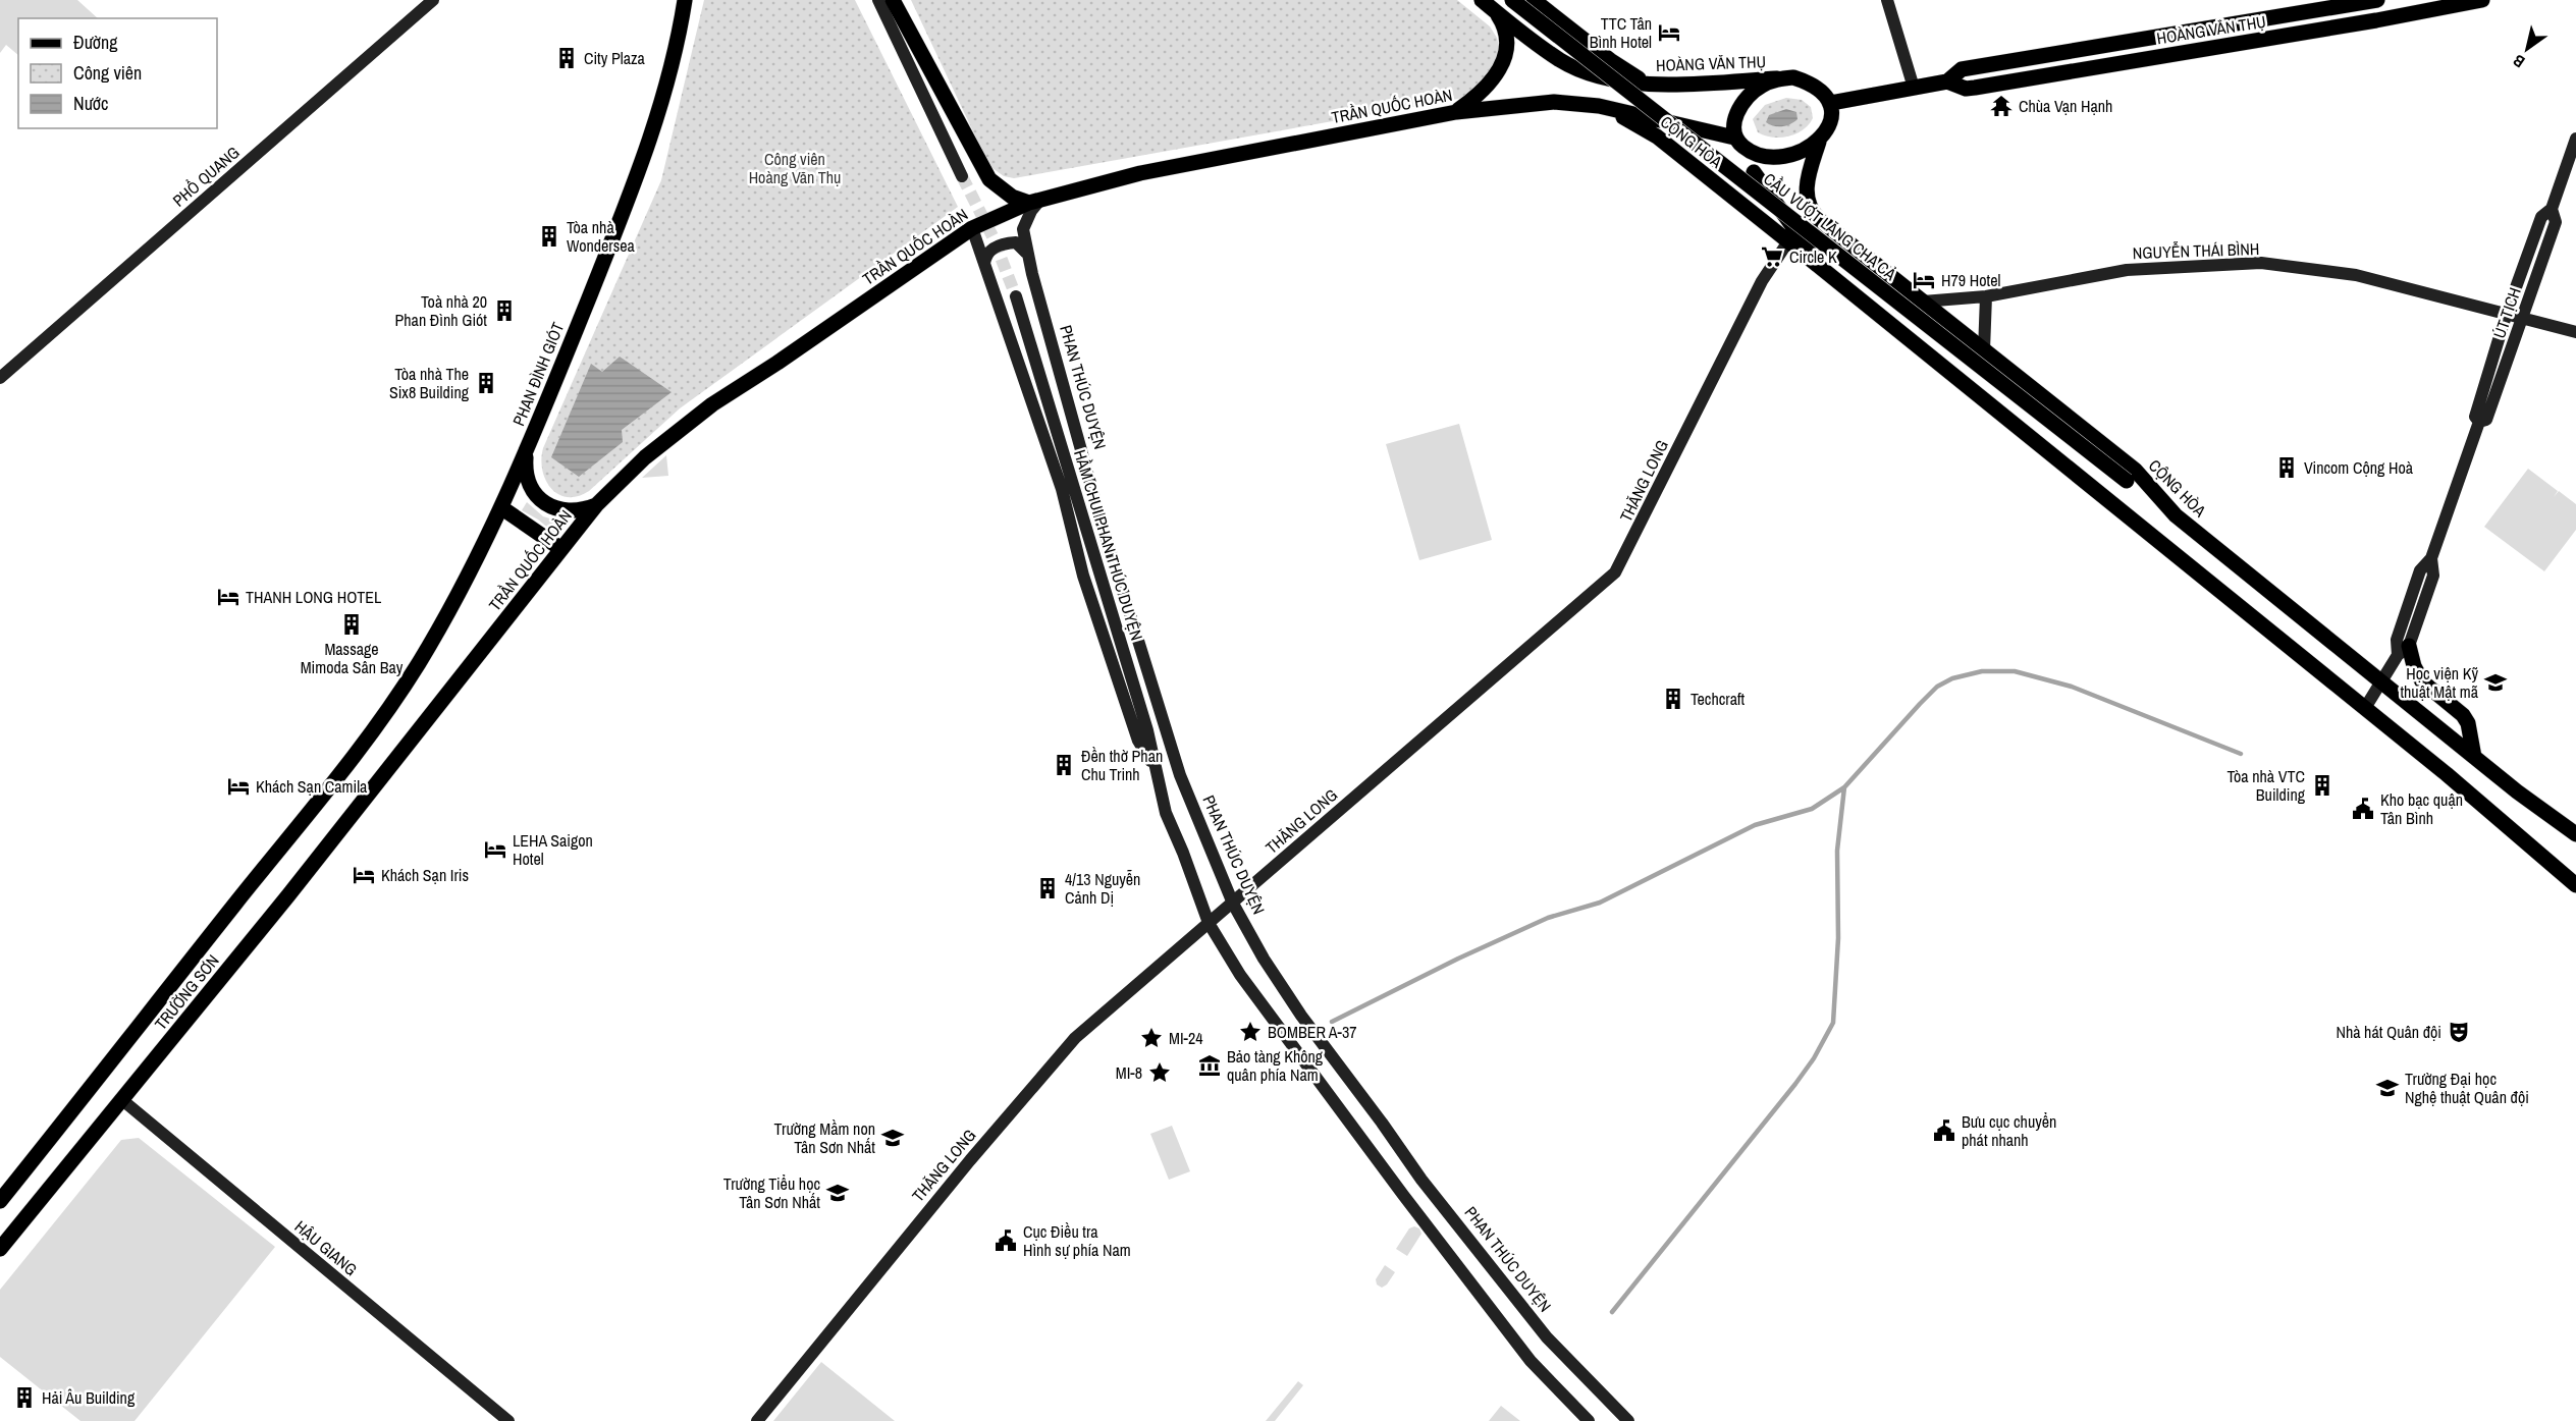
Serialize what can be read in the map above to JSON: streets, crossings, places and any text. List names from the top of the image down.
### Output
{
  "streets": {
    "main road": [
      "HOÀNG VĂN THỤ",
      "TRẦN QUỐC HOÀN",
      "CỘNG HÒA",
      "PHỔ QUANG",
      "CẦU VƯỢT LĂNG CHA CẢ",
      "NGUYỄN THÁI BÌNH",
      "ÚT TỊCH",
      "PHAN ĐÌNH GIÓT",
      "PHAN THÚC DUYỆN",
      "THĂNG LONG",
      "HẦM CHUI PHAN THÚC DUYỆN",
      "TRƯỜNG SƠN",
      "HẬU GIANG"
    ]
  },
  "crossings": [
    ["HOÀNG VĂN THỤ", "TRẦN QUỐC HOÀN"],
    ["HOÀNG VĂN THỤ", "CỘNG HÒA"],
    ["TRẦN QUỐC HOÀN", "CỘNG HÒA"],
    ["TRẦN QUỐC HOÀN", "PHAN THÚC DUYỆN"],
    ["TRẦN QUỐC HOÀN", "TRƯỜNG SƠN"],
    ["CỘNG HÒA", "CẦU VƯỢT LĂNG CHA CẢ"],
    ["CỘNG HÒA", "NGUYỄN THÁI BÌNH"],
    ["CỘNG HÒA", "ÚT TỊCH"],
    ["CỘNG HÒA", "THĂNG LONG"],
    ["NGUYỄN THÁI BÌNH", "ÚT TỊCH"],
    ["PHAN ĐÌNH GIÓT", "TRƯỜNG SƠN"],
    ["PHAN THÚC DUYỆN", "THĂNG LONG"],
    ["TRƯỜNG SƠN", "HẬU GIANG"]
  ],
  "parks": ["Công viên Hoàng Văn Thụ"],
  "places": {
    "hotel": [
      "TTC Tân Bình Hotel",
      "H79 Hotel",
      "THANH LONG HOTEL",
      "Khách Sạn Camila",
      "LEHA Saigon Hotel",
      "Khách Sạn Iris"
    ],
    "building": [
      "City Plaza",
      "Tòa nhà Wondersea",
      "Toà nhà 20 Phan Đình Giót",
      "Tòa nhà The Six8 Building",
      "Vincom Cộng Hoà",
      "Massage Mimoda Sân Bay",
      "Techcraft",
      "Đền thờ Phan Chu Trinh",
      "Tòa nhà VTC Building",
      "4/13 Nguyễn Cảnh Dị",
      "Hải Âu Building"
    ],
    "temple": ["Chùa Vạn Hạnh"],
    "supermarket": ["Circle K"],
    "school or university": [
      "Học viện Kỹ thuật Mật mã",
      "Trường Đại học Nghệ thuật Quân đội",
      "Trường Mầm non Tân Sơn Nhất",
      "Trường Tiểu học Tân Sơn Nhất"
    ],
    "public building": ["Kho bạc quận Tân Bình", "Bưu cục chuyển phát nhanh", "Cục Điều tra Hình sự phía Nam"],
    "place": ["BOMBER A-37", "MI-24", "MI-8"],
    "theatre": ["Nhà hát Quân đội"],
    "museum": ["Bảo tàng Không quân phía Nam"]
  },
  "legend": ["Đường", "Công viên", "Nước"],
  "north": "bottom left"
}
